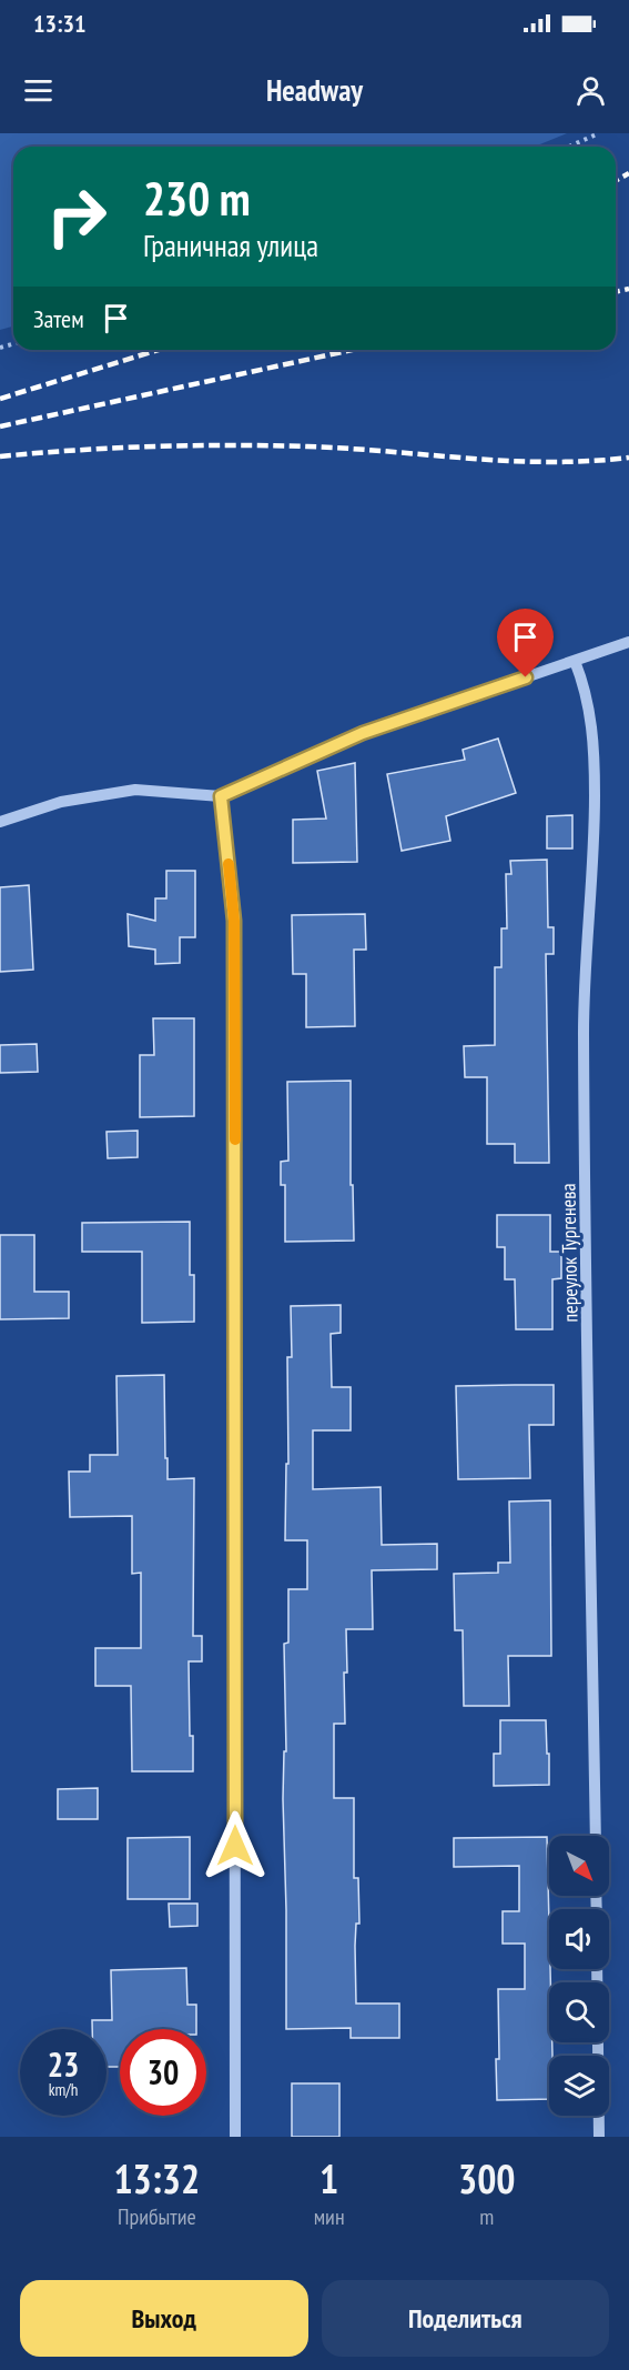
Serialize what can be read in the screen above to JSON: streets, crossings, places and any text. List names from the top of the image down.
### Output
{
  "streets": {
    "street": ["переулок Тургенева"]
  },
  "north": "bottom right",
  "page": {
    "status": "13:31",
    "header": "Headway",
    "turn": ["230 m", "Граничная улица"],
    "then": "Затем",
    "speed": "23 km/h",
    "limit": "30",
    "eta": [
      "13:32",
      "Прибытие",
      "1",
      "мин",
      "300",
      "m"
    ],
    "buttons": ["Выход", "Поделиться"]
  }
}
